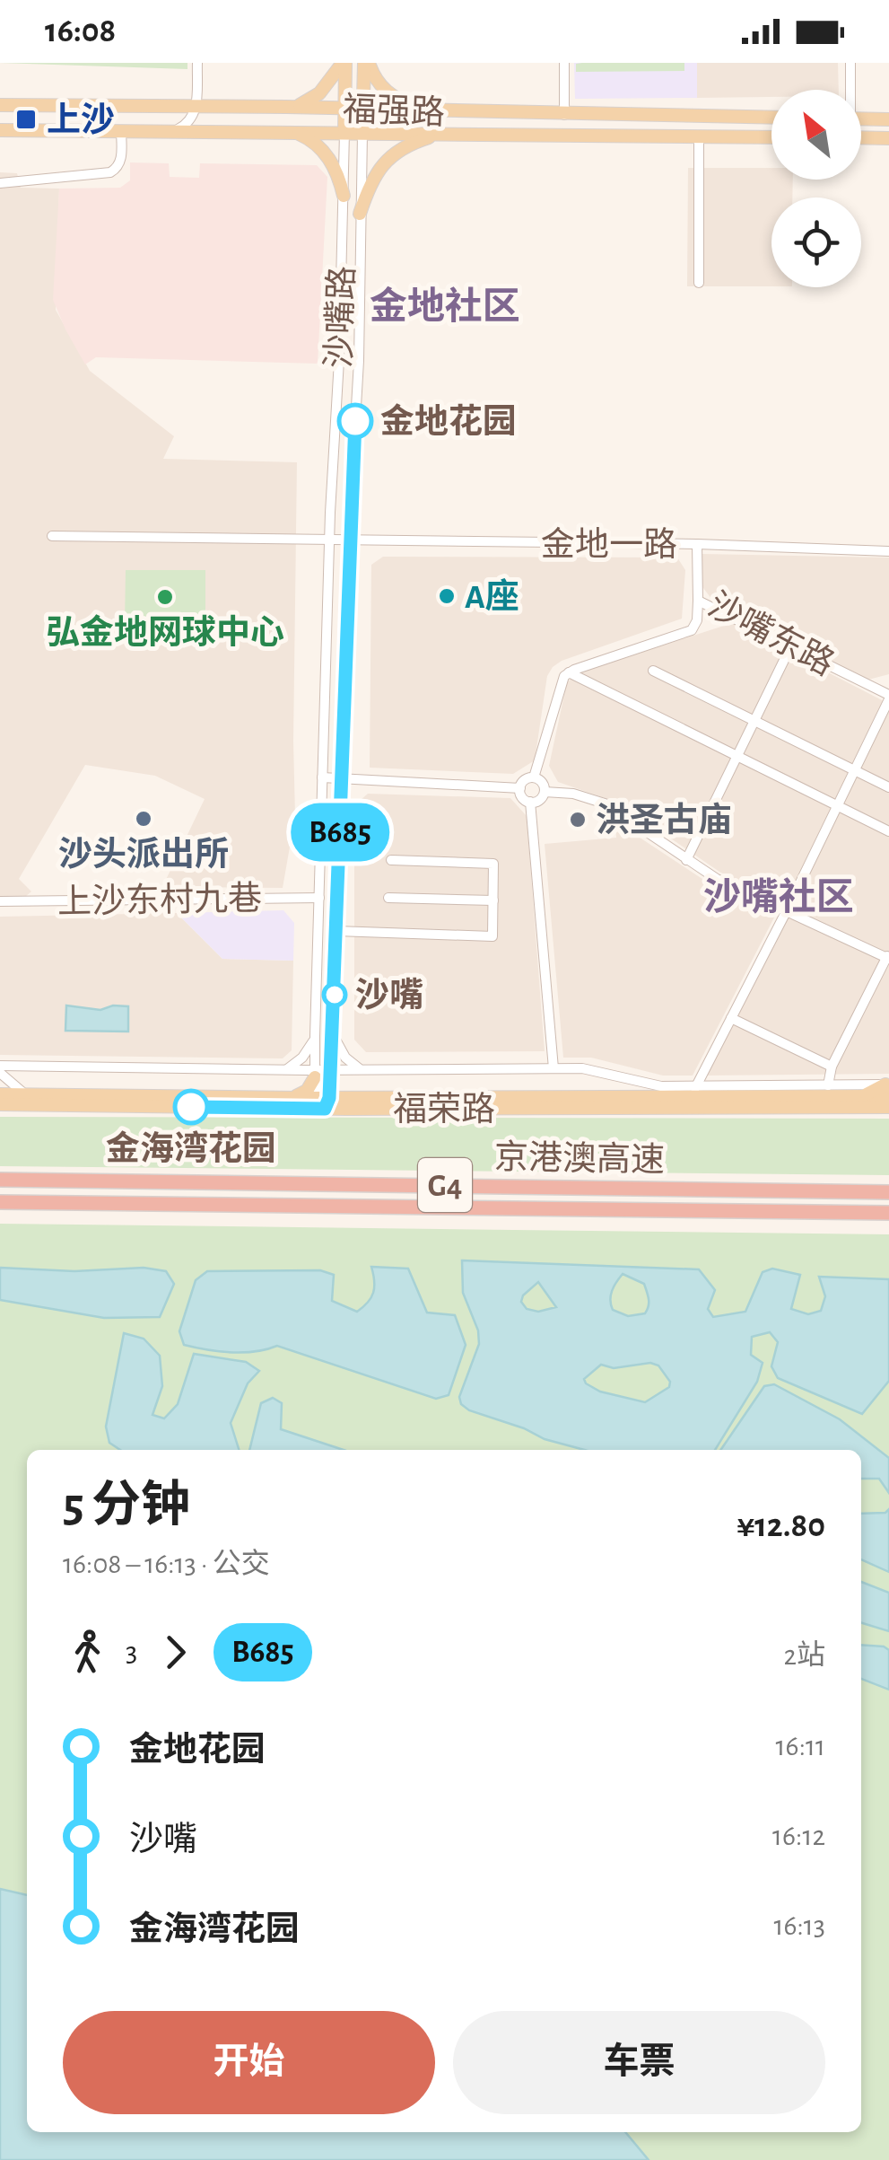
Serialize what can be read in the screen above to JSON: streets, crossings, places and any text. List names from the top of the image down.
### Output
{
  "streets": {
    "highway": ["京港澳高速", "G4"],
    "main road": ["福强路", "沙嘴路", "福荣路"],
    "street": ["金地一路", "沙嘴东路", "上沙东村九巷"]
  },
  "crossings": [
    ["福强路", "沙嘴路"],
    ["沙嘴路", "金地一路"],
    ["沙嘴路", "上沙东村九巷"],
    ["沙嘴路", "福荣路"],
    ["金地一路", "沙嘴东路"]
  ],
  "districts": ["金地社区", "沙嘴社区"],
  "places": {
    "transit": ["上沙"],
    "other": [
      "金地花园",
      "A座",
      "弘金地网球中心",
      "沙头派出所",
      "洪圣古庙",
      "沙嘴",
      "金海湾花园"
    ]
  },
  "lines": ["bus line B685"],
  "north": "top left",
  "page": {
    "status": "16:08",
    "on_map": "B685",
    "heading": ["5 分钟", "16:08 – 16:13 · 公交", "¥12.80"],
    "legs": ["3", "B685", "2站"],
    "list": [
      {
        "name": "金地花园",
        "value": "16:11"
      },
      {
        "name": "沙嘴",
        "value": "16:12"
      },
      {
        "name": "金海湾花园",
        "value": "16:13"
      }
    ],
    "buttons": ["开始", "车票"]
  }
}
